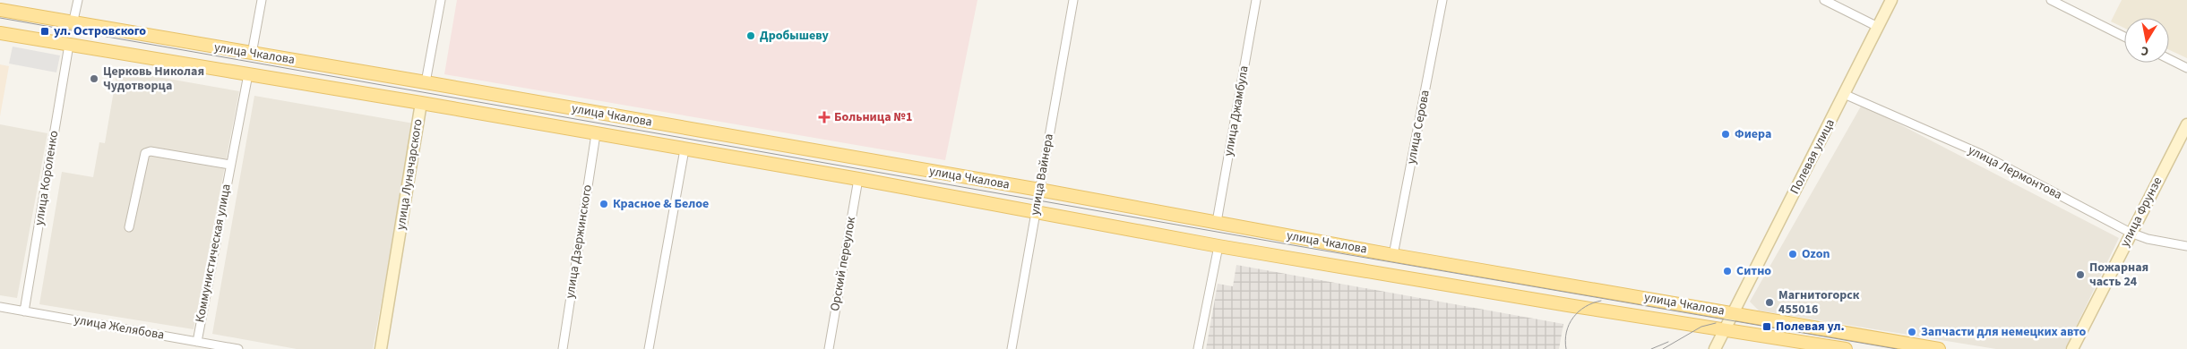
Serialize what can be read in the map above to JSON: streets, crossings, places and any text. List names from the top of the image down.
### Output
{
  "streets": {
    "main road": ["улица Чкалова", "улица Луначарского"],
    "street": [
      "улица Джамбула",
      "улица Серова",
      "Полевая улица",
      "улица Лермонтова",
      "улица Вайнера",
      "улица Короленко",
      "улица Фрунзе",
      "улица Дзержинского",
      "Коммунистическая улица",
      "Орский переулок",
      "улица Желябова"
    ]
  },
  "crossings": [
    ["улица Чкалова", "улица Джамбула"],
    ["улица Чкалова", "улица Серова"],
    ["улица Чкалова", "Полевая улица"],
    ["улица Чкалова", "улица Луначарского"],
    ["улица Чкалова", "улица Вайнера"],
    ["улица Чкалова", "улица Короленко"],
    ["улица Чкалова", "улица Дзержинского"],
    ["улица Чкалова", "Коммунистическая улица"],
    ["улица Чкалова", "Орский переулок"],
    ["Полевая улица", "улица Лермонтова"],
    ["улица Лермонтова", "улица Фрунзе"],
    ["улица Короленко", "улица Желябова"],
    ["Коммунистическая улица", "улица Желябова"]
  ],
  "places": {
    "transit": ["ул. Островского", "Полевая ул."],
    "other": [
      "Дробышеву",
      "Церковь Николая Чудотворца",
      "Фиера",
      "Красное & Белое",
      "Ozon",
      "Ситно",
      "Пожарная часть 24",
      "Магнитогорск 455016",
      "Запчасти для немецких авто"
    ],
    "health": ["Больница №1"]
  },
  "north": "bottom"
}
